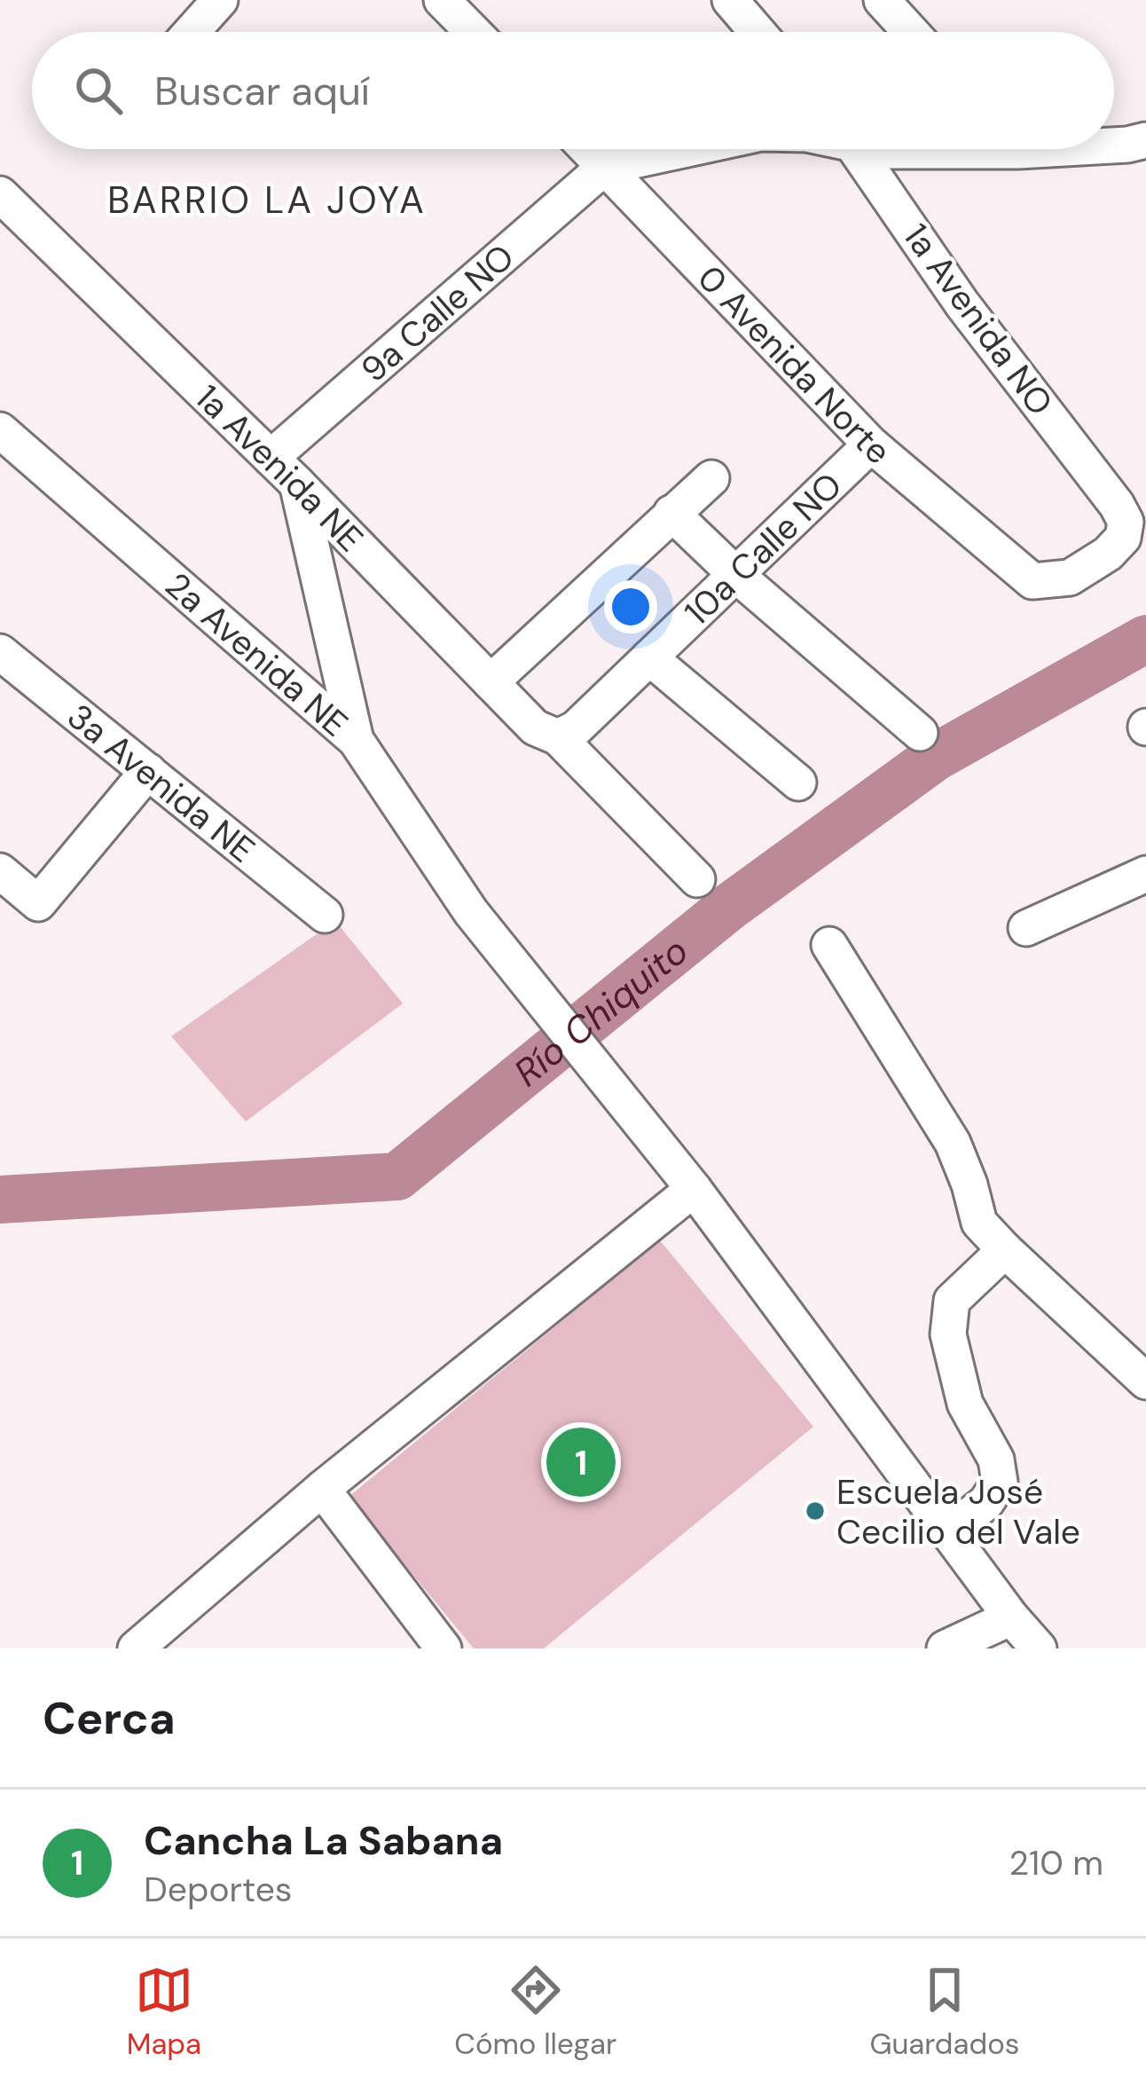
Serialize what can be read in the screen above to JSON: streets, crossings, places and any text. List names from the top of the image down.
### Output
{
  "streets": {
    "street": [
      "9a Calle NO",
      "1a Avenida NO",
      "0 Avenida Norte",
      "1a Avenida NE",
      "10a Calle NO",
      "2a Avenida NE",
      "3a Avenida NE"
    ]
  },
  "crossings": [
    ["9a Calle NO", "0 Avenida Norte"],
    ["9a Calle NO", "1a Avenida NE"],
    ["1a Avenida NO", "0 Avenida Norte"],
    ["0 Avenida Norte", "10a Calle NO"],
    ["1a Avenida NE", "10a Calle NO"]
  ],
  "districts": ["BARRIO LA JOYA"],
  "water": ["Río Chiquito"],
  "places": ["Escuela José Cecilio del Vale"],
  "page": {
    "search": "Buscar aquí",
    "pins": "1",
    "heading": "Cerca",
    "list": [
      {
        "mark": "1",
        "name": "Cancha La Sabana",
        "note": "Deportes",
        "value": "210 m"
      }
    ],
    "nav": ["Mapa", "Cómo llegar", "Guardados"]
  }
}
